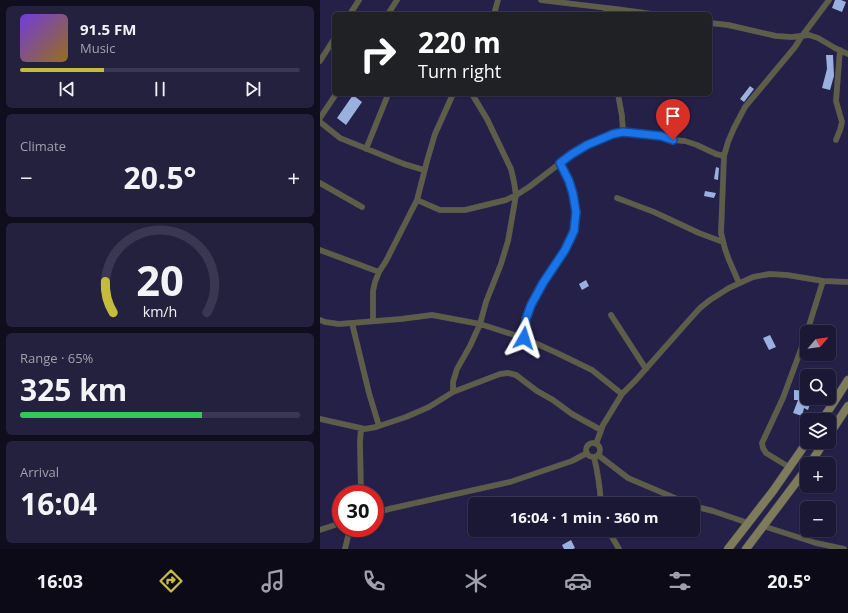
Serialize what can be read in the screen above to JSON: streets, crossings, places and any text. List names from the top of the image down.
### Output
{
  "north": "top right",
  "page": {
    "turn": ["220 m", "Turn right"],
    "song": ["91.5 FM", "Music"],
    "tile": [
      "Climate",
      ["Range · 65%", "325 km"],
      ["Arrival", "16:04"]
    ],
    "heat": ["−", "20.5°", "+"],
    "map_buttons": ["+", "−"],
    "limit": "30",
    "trip": "16:04 · 1 min · 360 m",
    "tabs": ["16:03", "20.5°"],
    "gauge": ["20", "km/h"]
  }
}
